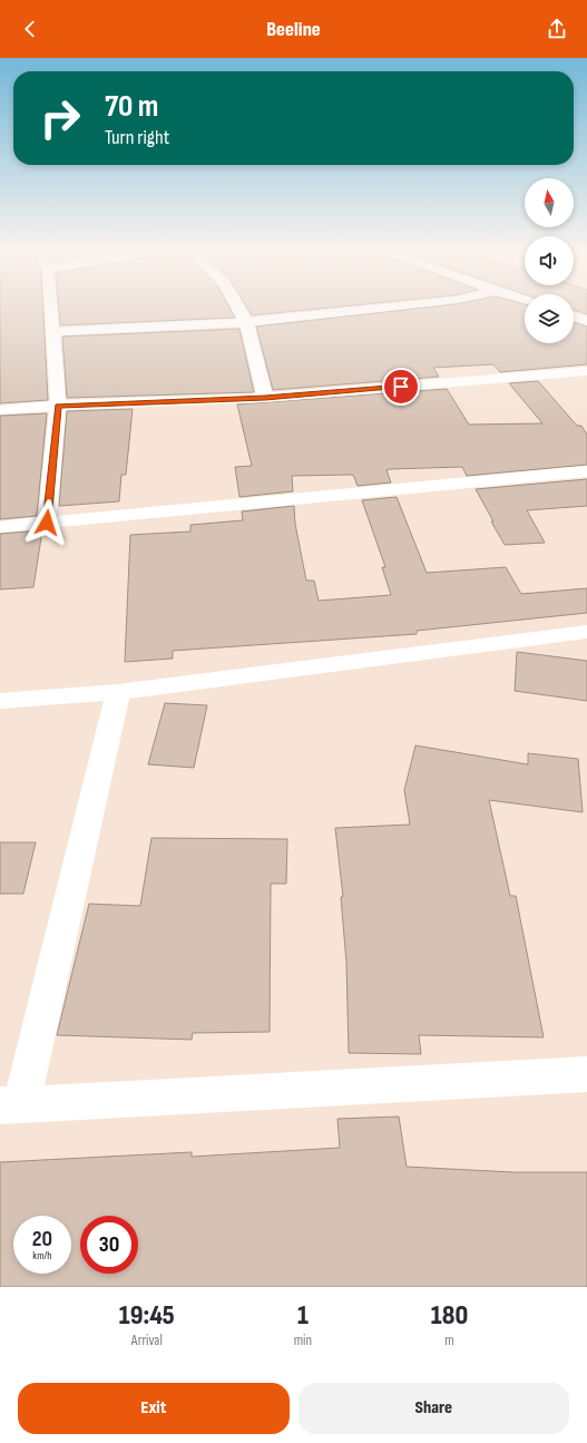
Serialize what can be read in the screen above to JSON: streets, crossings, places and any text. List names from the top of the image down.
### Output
{
  "north": "top",
  "page": {
    "header": "Beeline",
    "turn": ["70 m", "Turn right"],
    "speed": "20 km/h",
    "limit": "30",
    "eta": [
      "19:45",
      "Arrival",
      "1",
      "min",
      "180",
      "m"
    ],
    "buttons": ["Exit", "Share"]
  }
}
